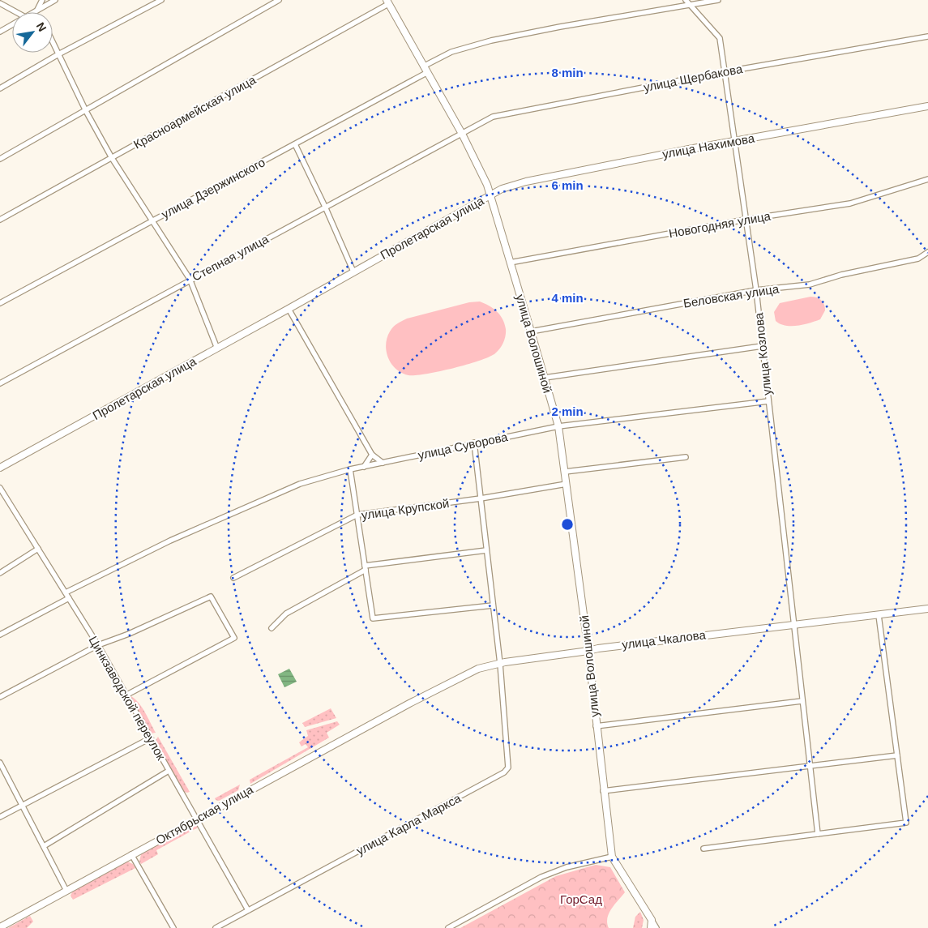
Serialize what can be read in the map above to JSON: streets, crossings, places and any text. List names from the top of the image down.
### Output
{
  "streets": {
    "street": [
      "улица Щербакова",
      "Красноармейская улица",
      "улица Нахимова",
      "улица Дзержинского",
      "Новогодняя улица",
      "Пролетарская улица",
      "Степная улица",
      "Беловская улица",
      "улица Волошиной",
      "улица Козлова",
      "улица Суворова",
      "улица Крупской",
      "улица Чкалова",
      "Цинкзаводской переулок",
      "Октябрьская улица",
      "улица Карла Маркса"
    ]
  },
  "crossings": [
    ["улица Щербакова", "Степная улица"],
    ["улица Щербакова", "улица Волошиной"],
    ["улица Щербакова", "улица Козлова"],
    ["Красноармейская улица", "улица Волошиной"],
    ["улица Нахимова", "Пролетарская улица"],
    ["улица Нахимова", "улица Волошиной"],
    ["улица Нахимова", "улица Козлова"],
    ["улица Дзержинского", "улица Волошиной"],
    ["улица Дзержинского", "улица Козлова"],
    ["Новогодняя улица", "улица Волошиной"],
    ["Новогодняя улица", "улица Козлова"],
    ["Пролетарская улица", "улица Волошиной"],
    ["Степная улица", "улица Волошиной"],
    ["Беловская улица", "улица Волошиной"],
    ["Беловская улица", "улица Козлова"],
    ["улица Волошиной", "улица Суворова"],
    ["улица Волошиной", "улица Крупской"],
    ["улица Волошиной", "улица Чкалова"],
    ["улица Козлова", "улица Суворова"],
    ["улица Козлова", "улица Чкалова"],
    ["улица Суворова", "Цинкзаводской переулок"],
    ["улица Суворова", "улица Карла Маркса"],
    ["улица Крупской", "улица Карла Маркса"],
    ["улица Чкалова", "Октябрьская улица"],
    ["улица Чкалова", "улица Карла Маркса"],
    ["Цинкзаводской переулок", "Октябрьская улица"],
    ["Цинкзаводской переулок", "улица Карла Маркса"]
  ],
  "parks": ["ГорСад"],
  "north": "top right",
  "rings": [
    "8 min",
    "6 min",
    "4 min",
    "2 min"
  ]
}
